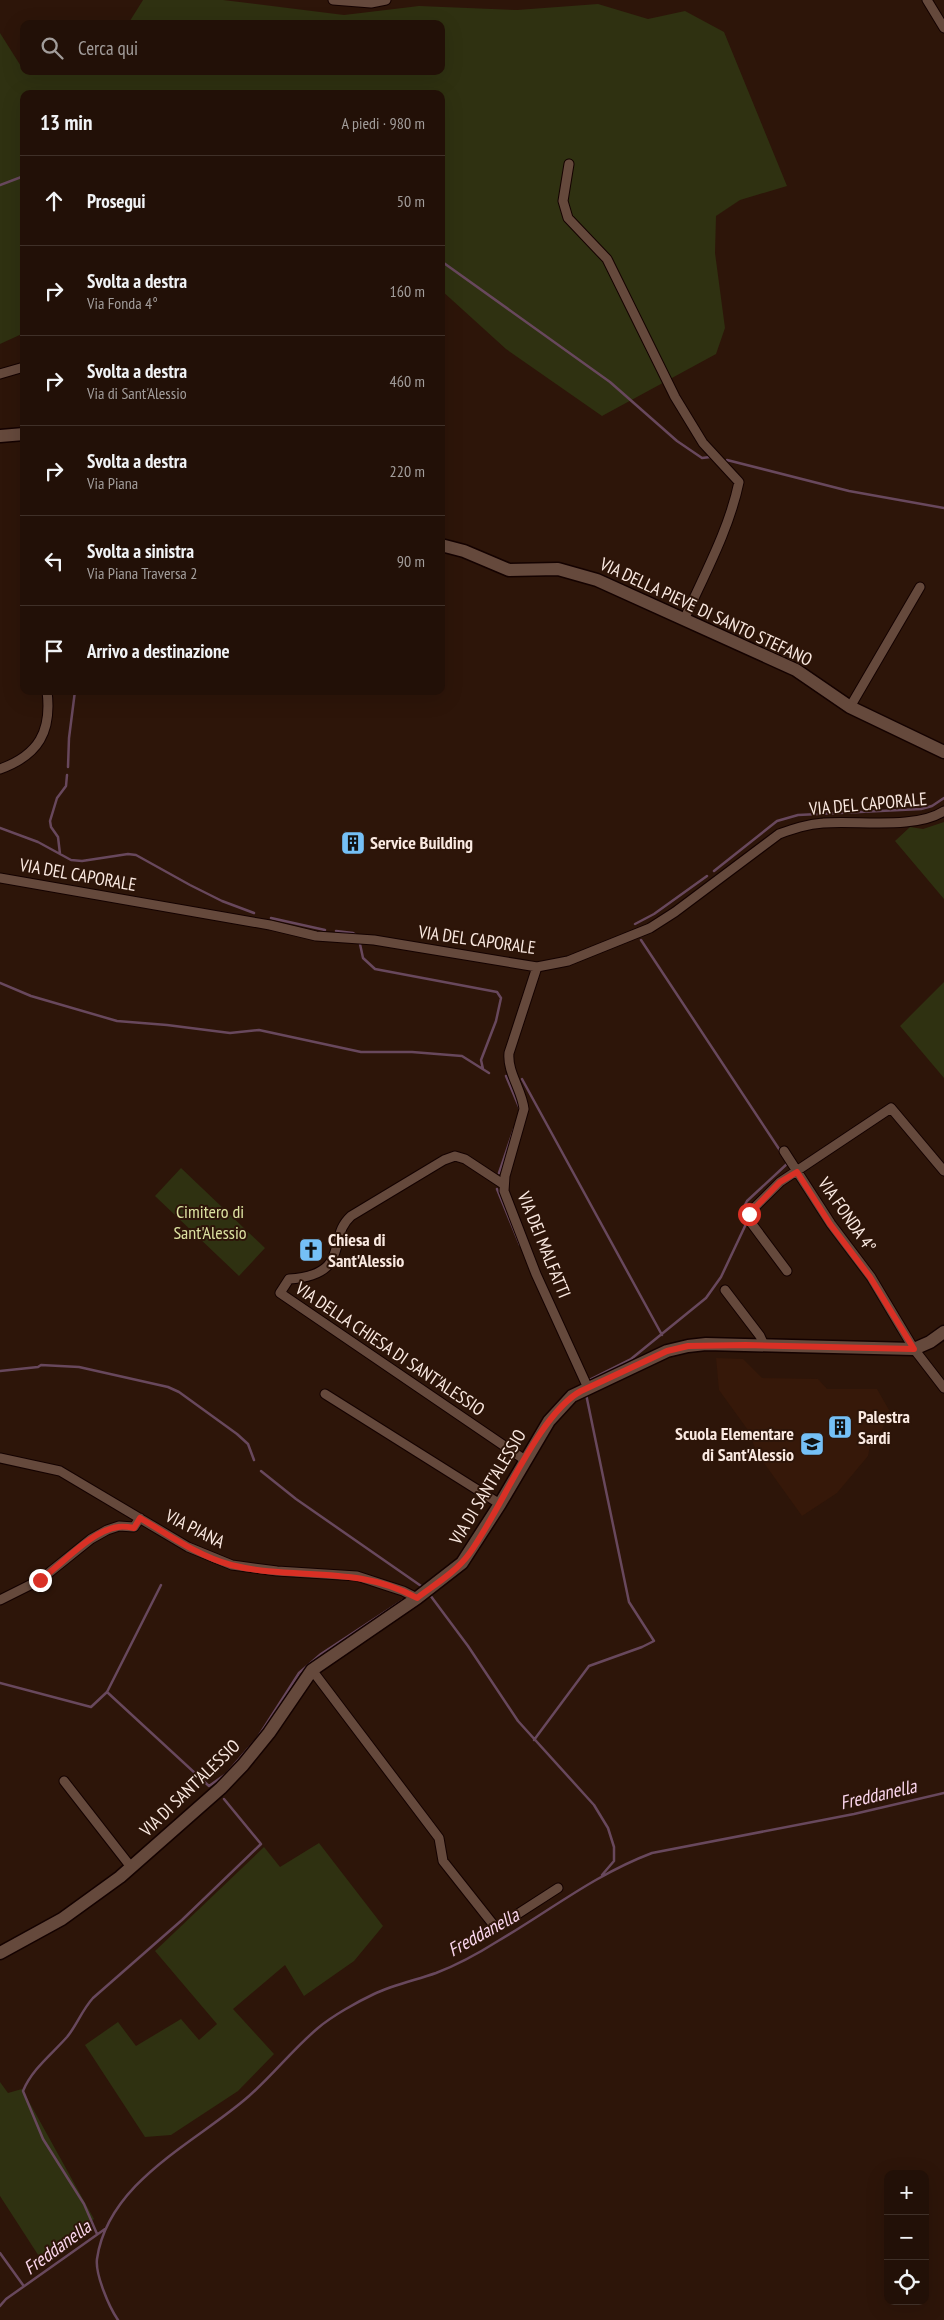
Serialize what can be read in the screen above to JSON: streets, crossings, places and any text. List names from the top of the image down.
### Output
{
  "streets": {
    "street": [
      "VIA DELLA PIEVE DI SANTO STEFANO",
      "VIA DEL CAPORALE",
      "VIA FONDA 4°",
      "VIA DEI MALFATTI",
      "VIA DELLA CHIESA DI SANT'ALESSIO",
      "VIA DI SANT'ALESSIO",
      "VIA PIANA"
    ]
  },
  "crossings": [
    ["VIA DEL CAPORALE", "VIA DEI MALFATTI"],
    ["VIA FONDA 4°", "VIA DI SANT'ALESSIO"],
    ["VIA DEI MALFATTI", "VIA DELLA CHIESA DI SANT'ALESSIO"],
    ["VIA DEI MALFATTI", "VIA DI SANT'ALESSIO"],
    ["VIA DELLA CHIESA DI SANT'ALESSIO", "VIA DI SANT'ALESSIO"],
    ["VIA DI SANT'ALESSIO", "VIA PIANA"]
  ],
  "water": ["Freddanella"],
  "parks": ["Cimitero di Sant'Alessio"],
  "places": {
    "building": ["Service Building", "Palestra Sardi"],
    "church": ["Chiesa di Sant'Alessio"],
    "school or university": ["Scuola Elementare di Sant'Alessio"]
  },
  "page": {
    "search": "Cerca qui",
    "heading": ["13 min", "A piedi · 980 m"],
    "list": [
      ["Prosegui", "50 m"],
      ["Svolta a destra", "Via Fonda 4°", "160 m"],
      ["Svolta a destra", "Via di Sant'Alessio", "460 m"],
      ["Svolta a destra", "Via Piana", "220 m"],
      ["Svolta a sinistra", "Via Piana Traversa 2", "90 m"],
      "Arrivo a destinazione"
    ],
    "map_buttons": ["+", "−"]
  }
}
